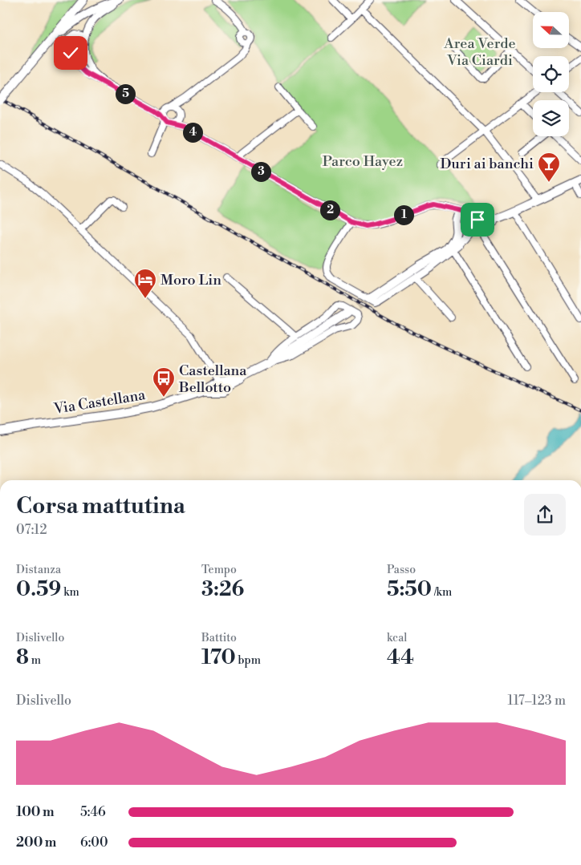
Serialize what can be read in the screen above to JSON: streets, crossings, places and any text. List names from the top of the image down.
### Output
{
  "streets": {
    "street": ["Via Castellana"]
  },
  "parks": ["Area Verde Via Ciardi", "Parco Hayez"],
  "places": {
    "bar": ["Duri ai banchi"],
    "hotel": ["Moro Lin"],
    "bus stop": ["Castellana Bellotto"]
  },
  "north": "left",
  "page": {
    "pins": [
      "5",
      "4",
      "3",
      "2",
      "1"
    ],
    "heading": ["Corsa mattutina", "07:12"],
    "stats": [
      ["Distanza", "0.59 km"],
      ["Tempo", "3:26"],
      ["Passo", "5:50 /km"],
      ["Dislivello", "8 m"],
      ["Battito", "170 bpm"],
      ["kcal", "44"]
    ],
    "chart": ["Dislivello", "117–123 m"],
    "list": [
      {
        "name": "100 m",
        "note": "5:46"
      },
      {
        "name": "200 m",
        "note": "6:00"
      }
    ]
  }
}
